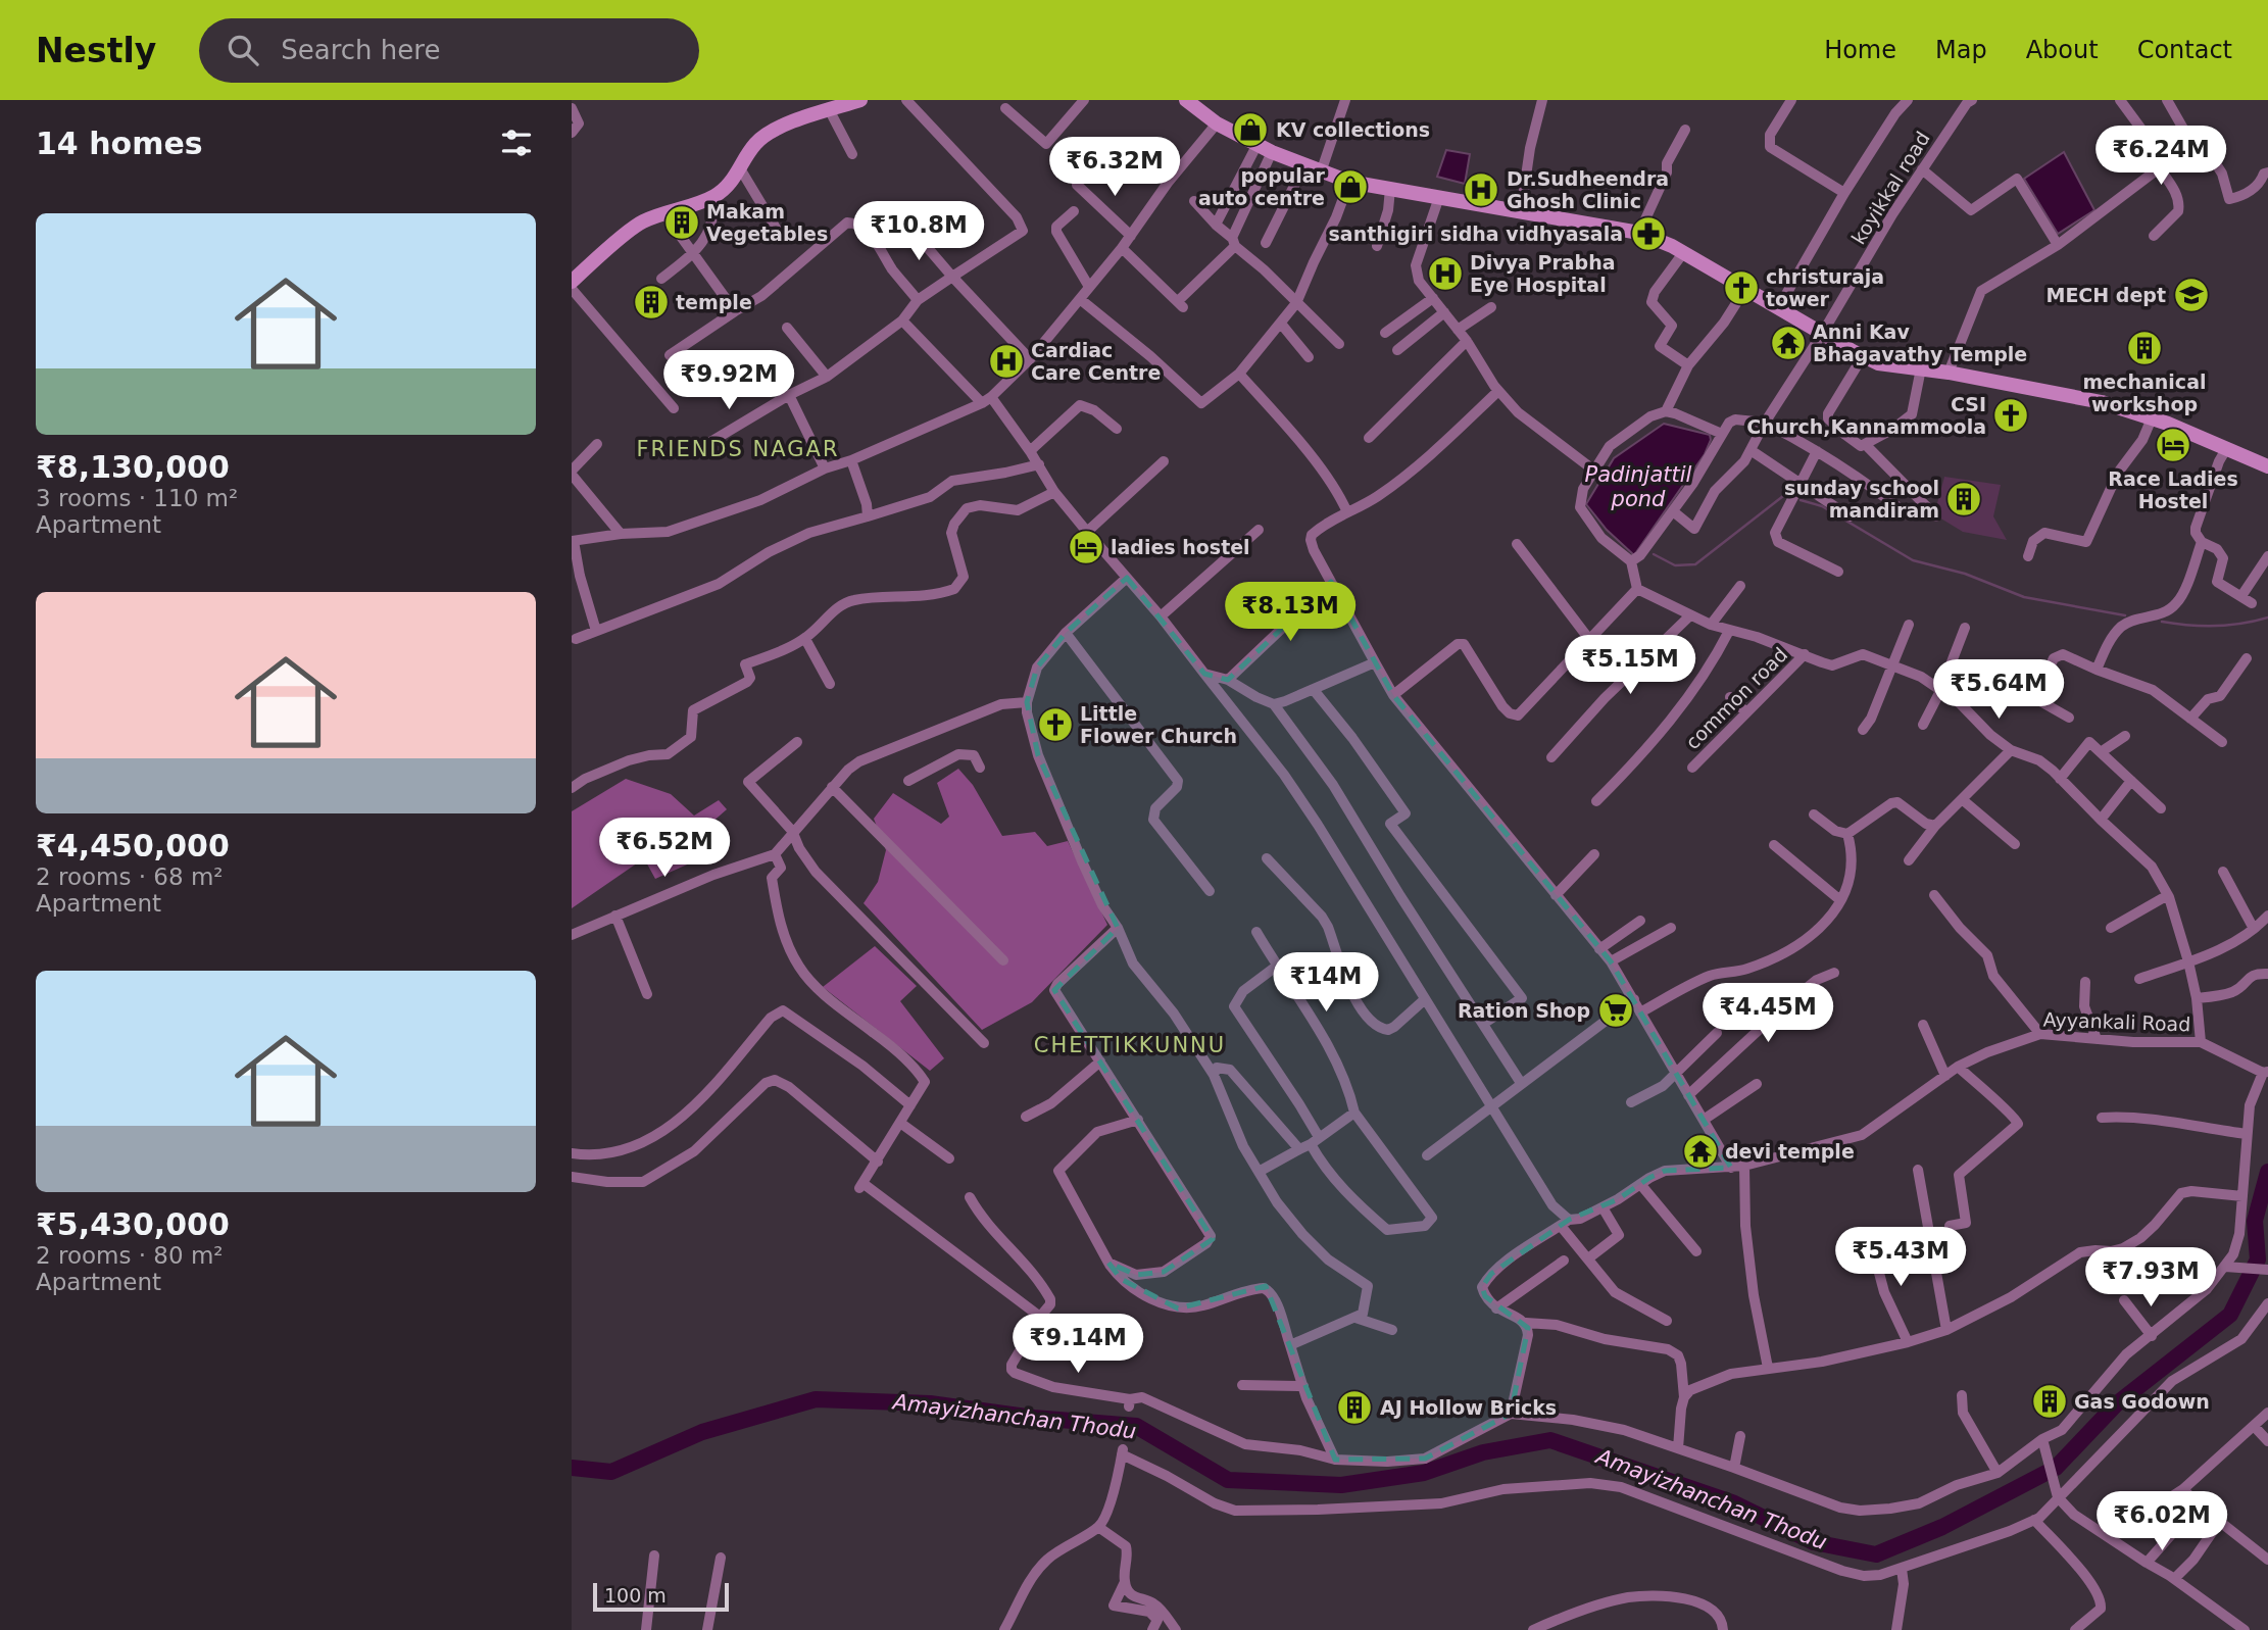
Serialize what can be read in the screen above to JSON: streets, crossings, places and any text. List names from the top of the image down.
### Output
{
  "streets": {
    "street": ["koyikkal road", "common road", "Ayyankali Road"]
  },
  "districts": ["FRIENDS NAGAR", "CHETTIKKUNNU"],
  "water": ["Padinjattil pond", "Amayizhanchan Thodu"],
  "places": {
    "shop": ["KV collections", "popular auto centre"],
    "hospital": ["Dr.Sudheendra Ghosh Clinic", "Divya Prabha Eye Hospital", "Cardiac Care Centre"],
    "building": [
      "Makam Vegetables",
      "temple",
      "mechanical workshop",
      "sunday school mandiram",
      "Gas Godown",
      "AJ Hollow Bricks"
    ],
    "pharmacy": ["santhigiri sidha vidhyasala"],
    "church": ["christuraja tower", "CSI Church,Kannammoola", "Little Flower Church"],
    "school or university": ["MECH dept"],
    "temple": ["Anni Kav Bhagavathy Temple", "devi temple"],
    "hotel": ["Race Ladies Hostel", "ladies hostel"],
    "supermarket": ["Ration Shop"]
  },
  "scale_bar": "100 m",
  "page": {
    "header": "Nestly",
    "search": "Search here",
    "nav": [
      "Home",
      "Map",
      "About",
      "Contact"
    ],
    "heading": "14 homes",
    "price": [
      "₹6.24M",
      "₹6.32M",
      "₹10.8M",
      "₹9.92M",
      "₹8.13M",
      "₹5.15M",
      "₹5.64M",
      "₹6.52M",
      "₹14M",
      "₹4.45M",
      "₹5.43M",
      "₹7.93M",
      "₹9.14M",
      "₹6.02M"
    ],
    "list": [
      {
        "name": "₹8,130,000",
        "note": "3 rooms · 110 m² · Apartment"
      },
      {
        "name": "₹4,450,000",
        "note": "2 rooms · 68 m² · Apartment"
      },
      {
        "name": "₹5,430,000",
        "note": "2 rooms · 80 m² · Apartment"
      }
    ],
    "scale": "100 m"
  }
}
